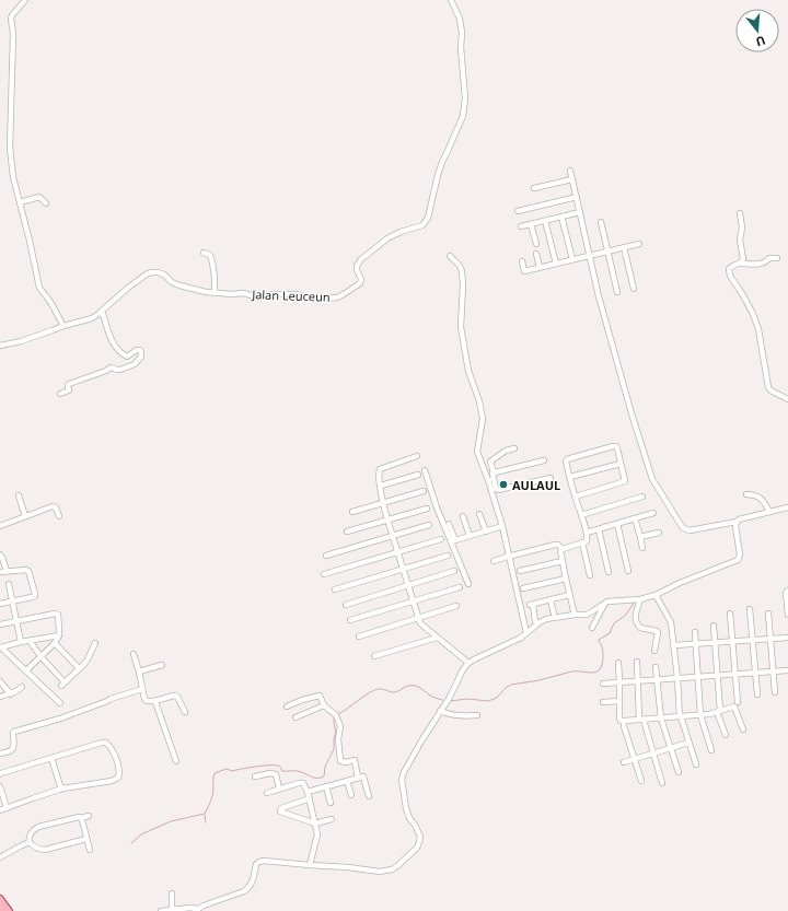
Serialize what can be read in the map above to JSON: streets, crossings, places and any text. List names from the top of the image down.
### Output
{
  "streets": {
    "street": ["Jalan Leuceun"]
  },
  "places": ["AULAUL"],
  "north": "bottom"
}
